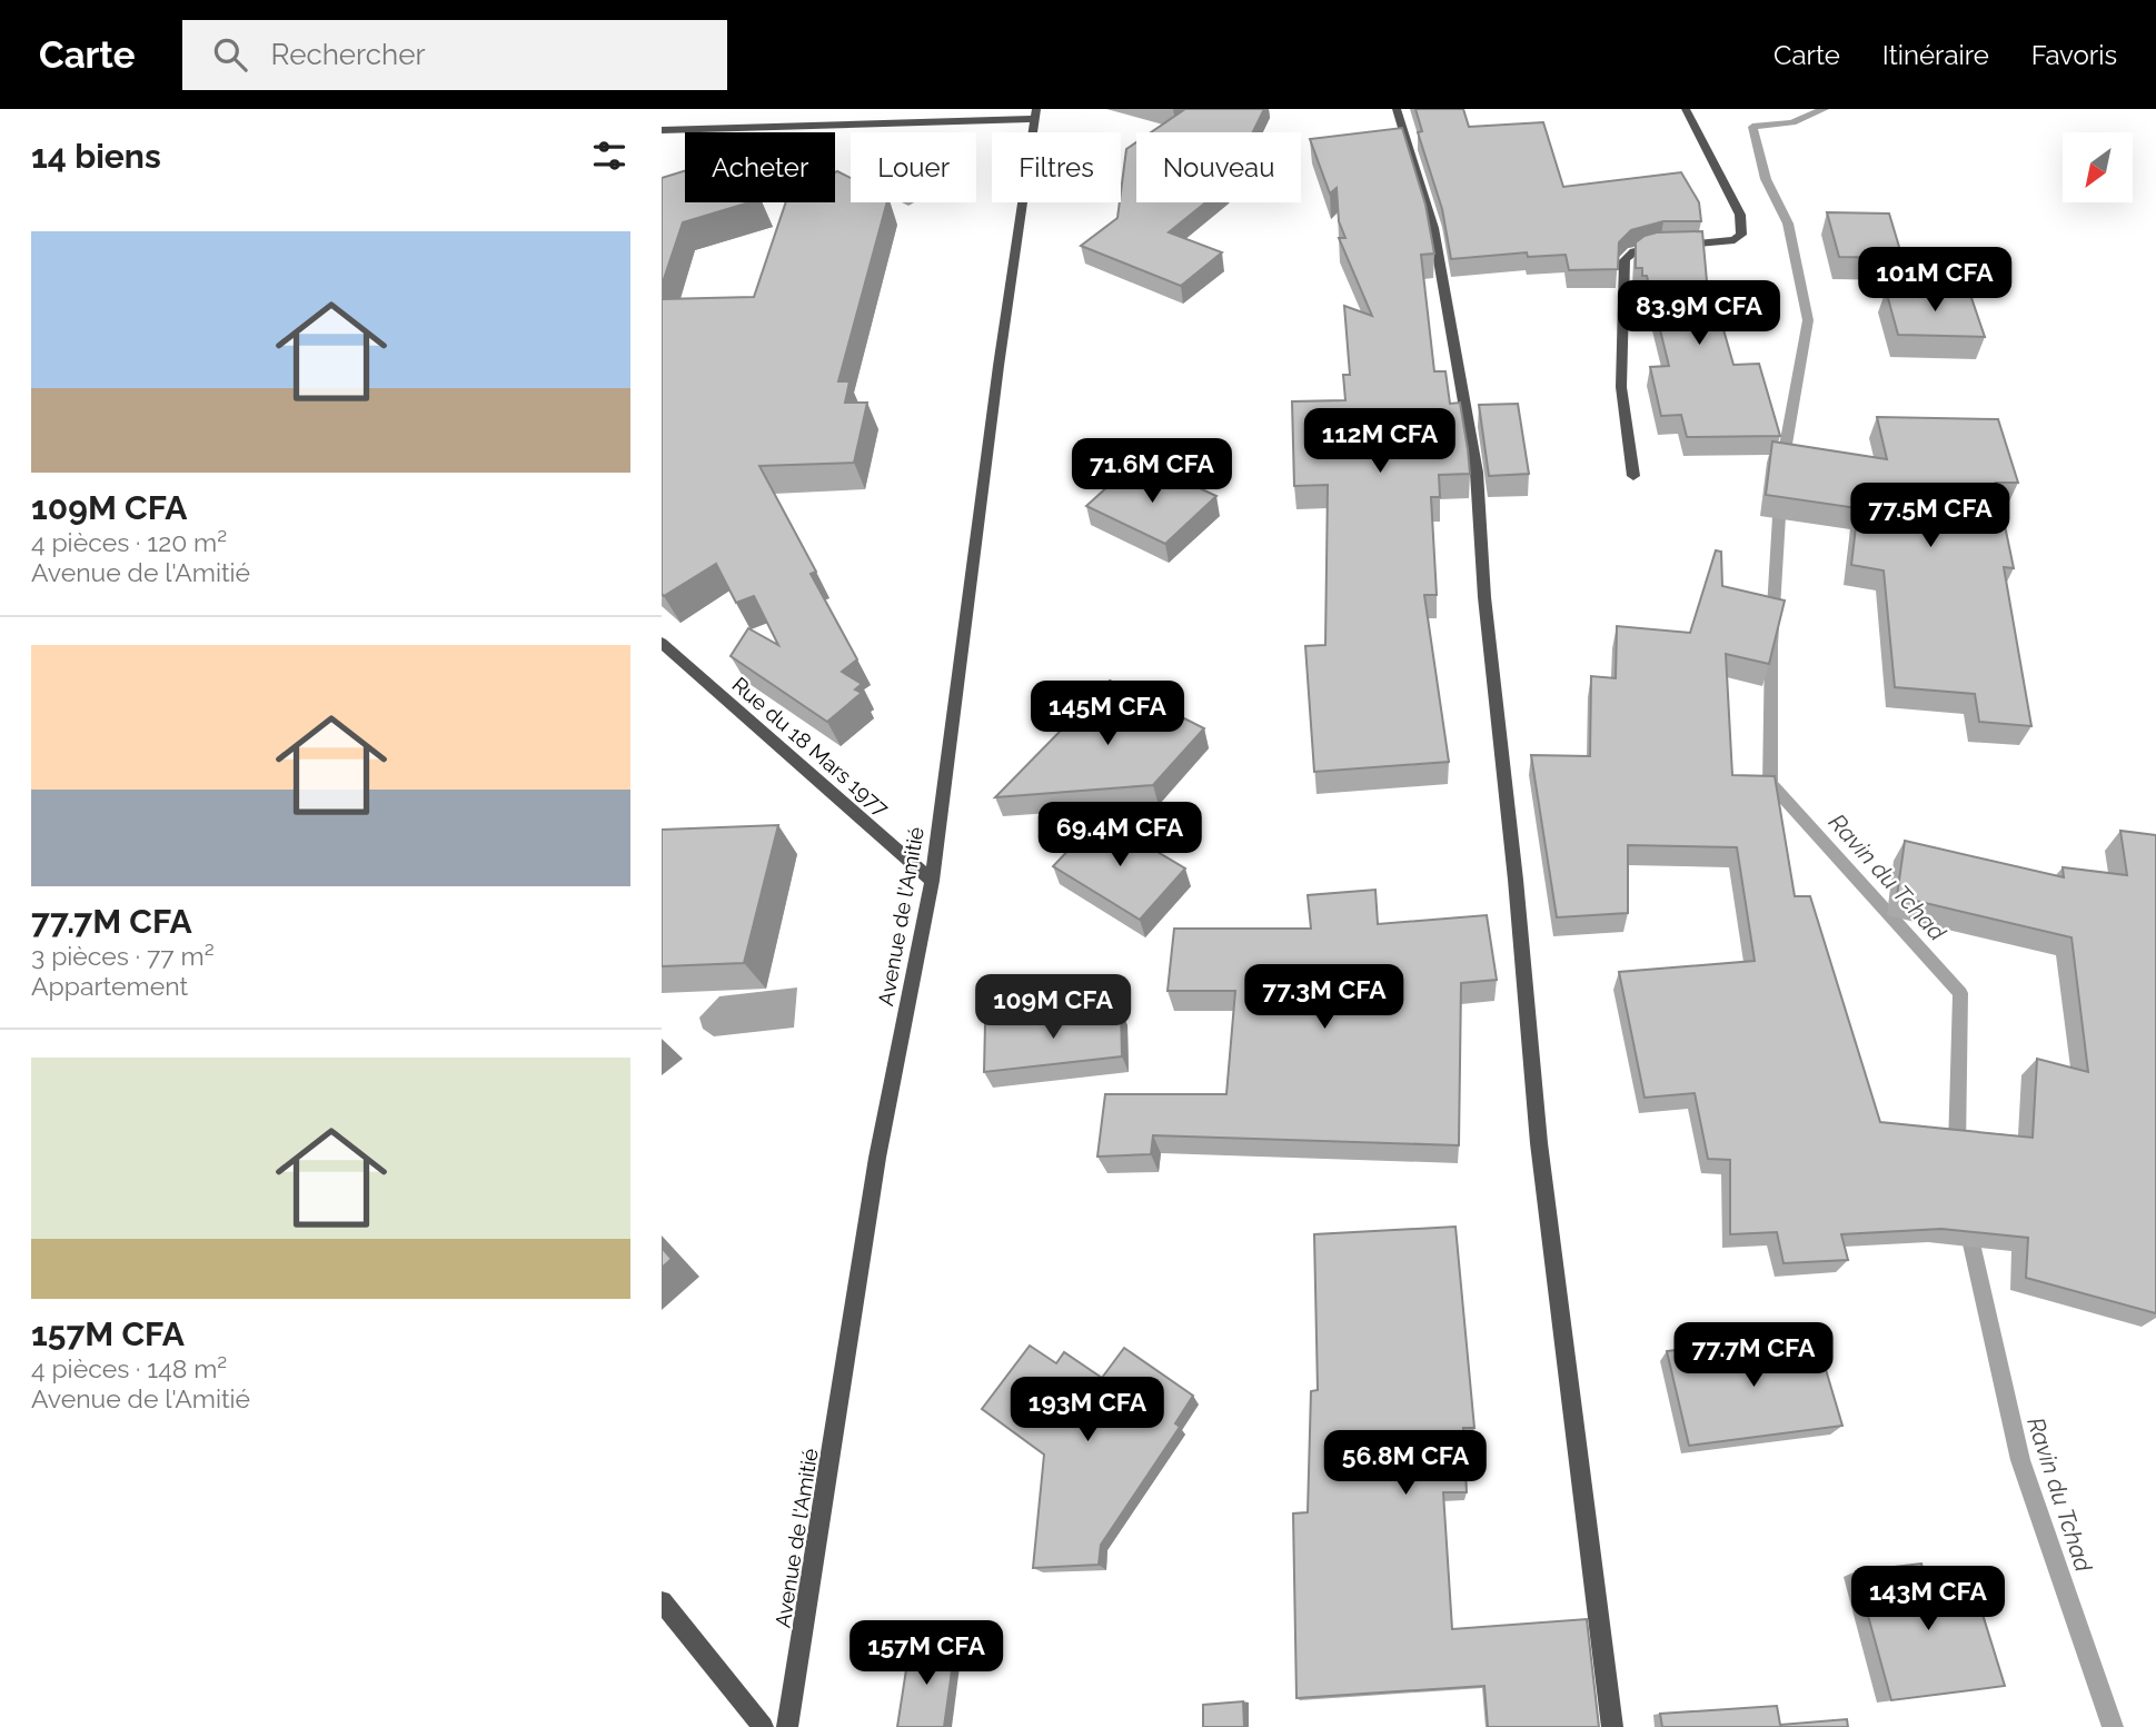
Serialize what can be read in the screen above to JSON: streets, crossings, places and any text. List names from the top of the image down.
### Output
{
  "streets": {
    "street": ["Rue du 18 Mars 1977", "Avenue de l'Amitié"]
  },
  "crossings": [
    ["Rue du 18 Mars 1977", "Avenue de l'Amitié"]
  ],
  "water": ["Ravin du Tchad"],
  "north": "bottom left",
  "page": {
    "header": "Carte",
    "search": "Rechercher",
    "nav": ["Carte", "Itinéraire", "Favoris"],
    "heading": "14 biens",
    "chip": [
      "Acheter",
      "Louer",
      "Filtres",
      "Nouveau"
    ],
    "list": [
      {
        "name": "109M CFA",
        "note": "4 pièces · 120 m² · Avenue de l'Amitié"
      },
      {
        "name": "77.7M CFA",
        "note": "3 pièces · 77 m² · Appartement"
      },
      {
        "name": "157M CFA",
        "note": "4 pièces · 148 m² · Avenue de l'Amitié"
      }
    ],
    "price": [
      "101M CFA",
      "83.9M CFA",
      "112M CFA",
      "71.6M CFA",
      "77.5M CFA",
      "145M CFA",
      "69.4M CFA",
      "77.3M CFA",
      "109M CFA",
      "77.7M CFA",
      "193M CFA",
      "56.8M CFA",
      "143M CFA",
      "157M CFA"
    ]
  }
}
